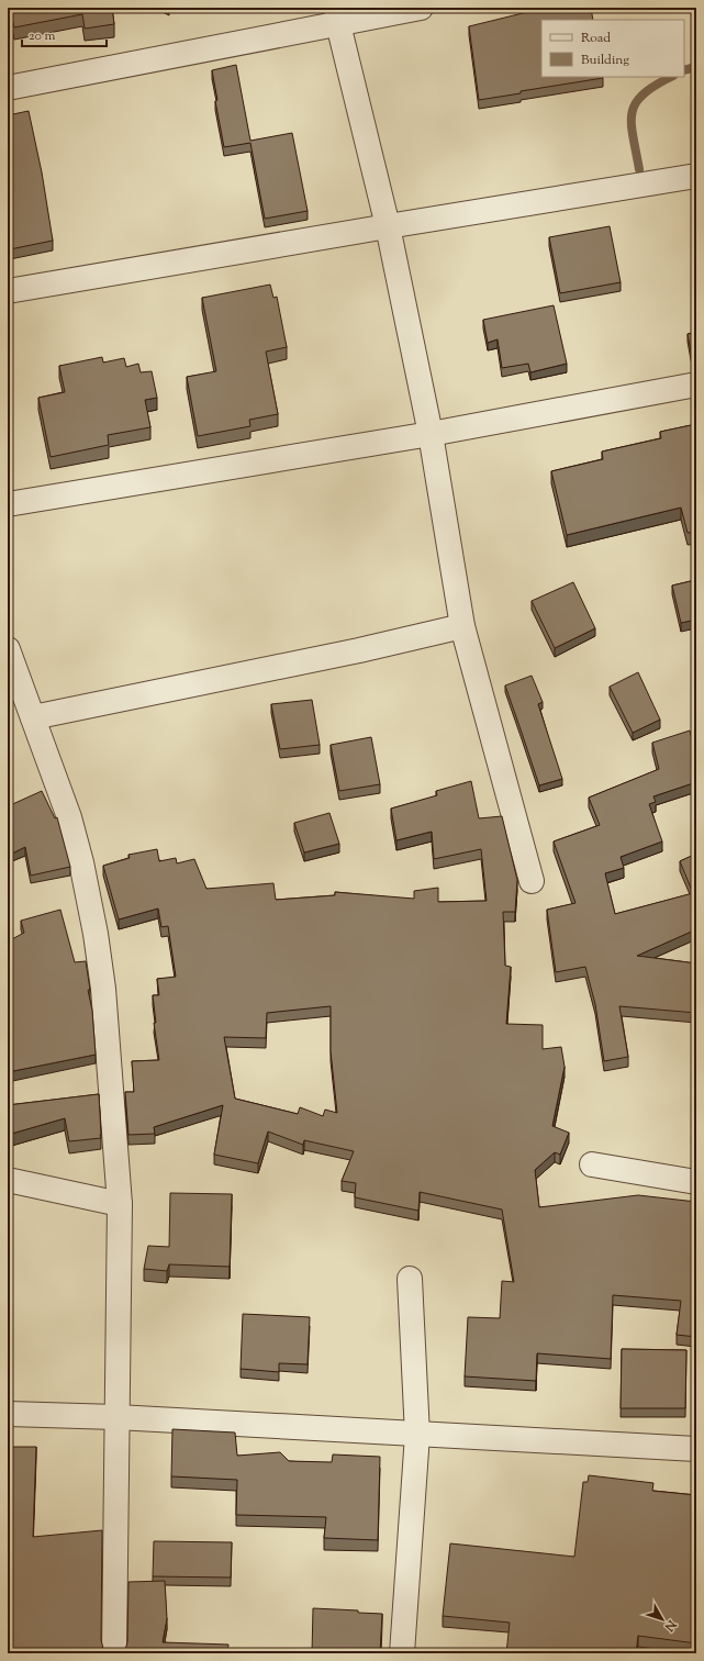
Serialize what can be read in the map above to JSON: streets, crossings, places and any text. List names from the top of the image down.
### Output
{
  "legend": ["Road", "Building"],
  "scale_bar": "20 m",
  "north": "bottom right"
}
